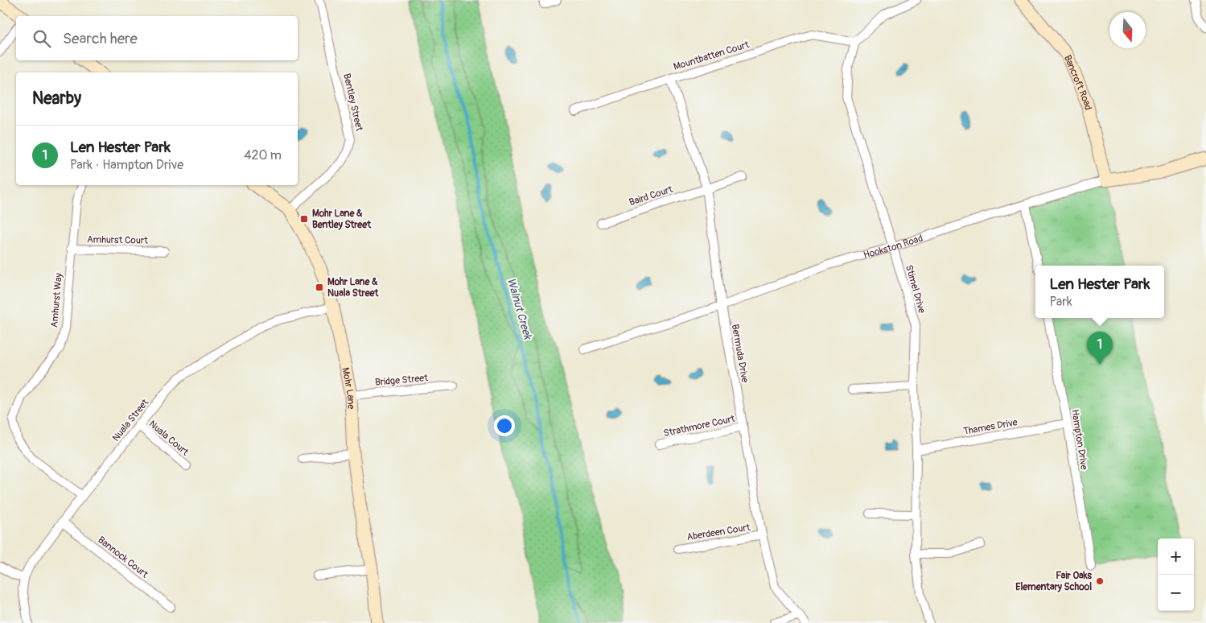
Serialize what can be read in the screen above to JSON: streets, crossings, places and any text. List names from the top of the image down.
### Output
{
  "streets": {
    "street": [
      "Mountbatten Court",
      "Bancroft Road",
      "Bentley Street",
      "Baird Court",
      "Amhurst Court",
      "Hookston Road",
      "Stimel Drive",
      "Amhurst Way",
      "Bermuda Drive",
      "Bridge Street",
      "Mohr Lane",
      "Nuala Street",
      "Strathmore Court",
      "Thames Drive",
      "Nuala Court",
      "Hampton Drive",
      "Aberdeen Court",
      "Bannock Court"
    ]
  },
  "crossings": [
    ["Mountbatten Court", "Stimel Drive"],
    ["Mountbatten Court", "Bermuda Drive"],
    ["Bancroft Road", "Hookston Road"],
    ["Bentley Street", "Mohr Lane"],
    ["Baird Court", "Bermuda Drive"],
    ["Amhurst Court", "Amhurst Way"],
    ["Hookston Road", "Stimel Drive"],
    ["Hookston Road", "Bermuda Drive"],
    ["Stimel Drive", "Thames Drive"],
    ["Amhurst Way", "Nuala Street"],
    ["Bermuda Drive", "Strathmore Court"],
    ["Bermuda Drive", "Aberdeen Court"],
    ["Bridge Street", "Mohr Lane"],
    ["Mohr Lane", "Nuala Street"],
    ["Nuala Street", "Nuala Court"],
    ["Nuala Street", "Bannock Court"],
    ["Thames Drive", "Hampton Drive"]
  ],
  "water": ["Walnut Creek"],
  "places": {
    "transit": ["Mohr Lane & Bentley Street", "Mohr Lane & Nuala Street"],
    "other": ["Fair Oaks Elementary School"]
  },
  "north": "bottom",
  "page": {
    "search": "Search here",
    "heading": "Nearby",
    "list": [
      {
        "mark": "1",
        "name": "Len Hester Park",
        "note": "Park · Hampton Drive",
        "value": "420 m"
      }
    ],
    "popup": ["Len Hester Park", "Park"],
    "pins": "1",
    "map_buttons": ["+", "−"]
  }
}
